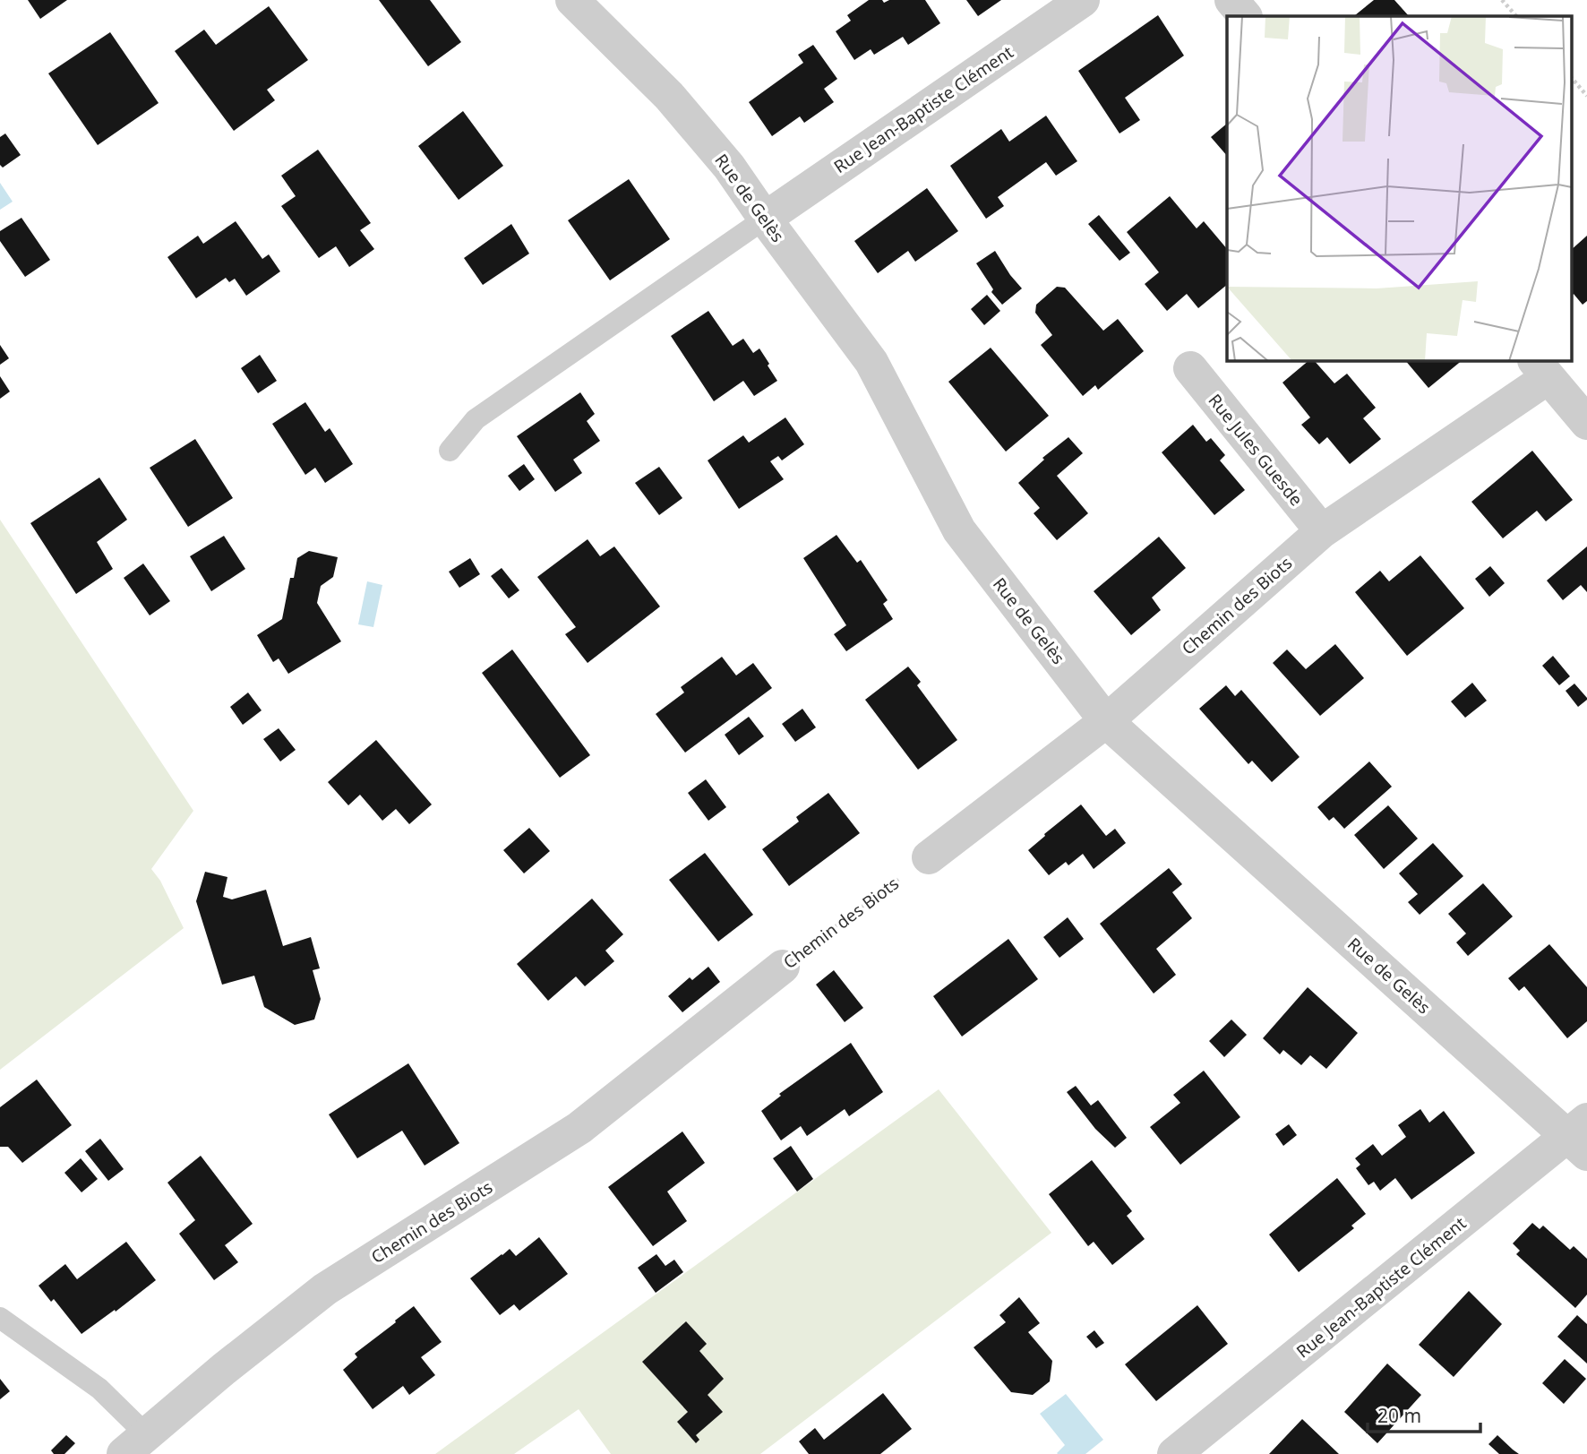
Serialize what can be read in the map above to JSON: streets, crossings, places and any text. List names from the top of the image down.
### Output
{
  "streets": {
    "street": [
      "Rue Jean-Baptiste Clément",
      "Rue de Gelès",
      "Rue Jules Guesde",
      "Chemin des Biots"
    ]
  },
  "crossings": [
    ["Rue Jean-Baptiste Clément", "Rue de Gelès"],
    ["Rue de Gelès", "Chemin des Biots"],
    ["Rue Jules Guesde", "Chemin des Biots"]
  ],
  "scale_bar": "20 m"
}
